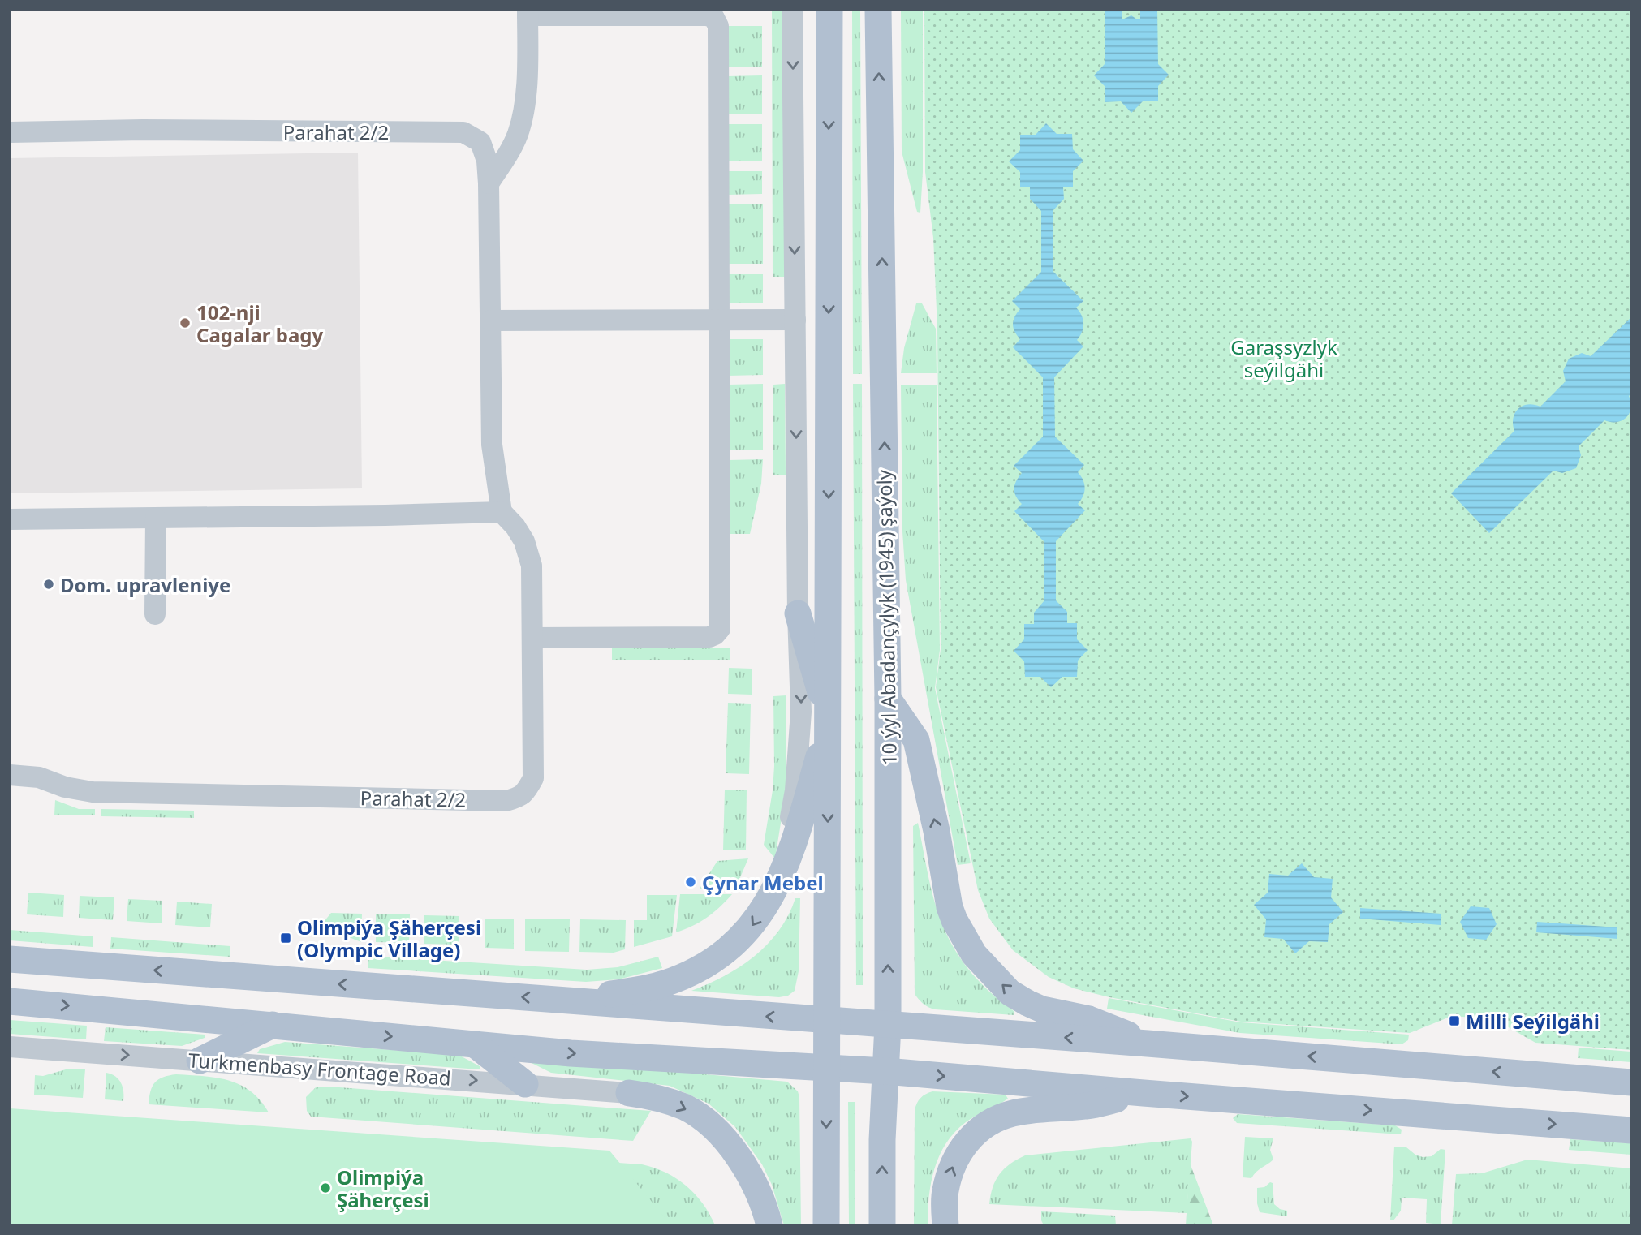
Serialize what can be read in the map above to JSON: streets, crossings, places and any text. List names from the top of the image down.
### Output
{
  "streets": {
    "main road": ["10 ýyl Abadançylyk (1945) şaýoly"],
    "street": ["Parahat 2/2", "Turkmenbasy Frontage Road"]
  },
  "one_way": ["Turkmenbasy Frontage Road"],
  "parks": ["Garaşsyzlyk seýilgähi"],
  "places": {
    "other": [
      "102-nji Cagalar bagy",
      "Dom. upravleniye",
      "Çynar Mebel",
      "Olimpiýa Şäherçesi"
    ],
    "transit": ["Olimpiýa Şäherçesi (Olympic Village)", "Milli Seýilgähi"]
  }
}
